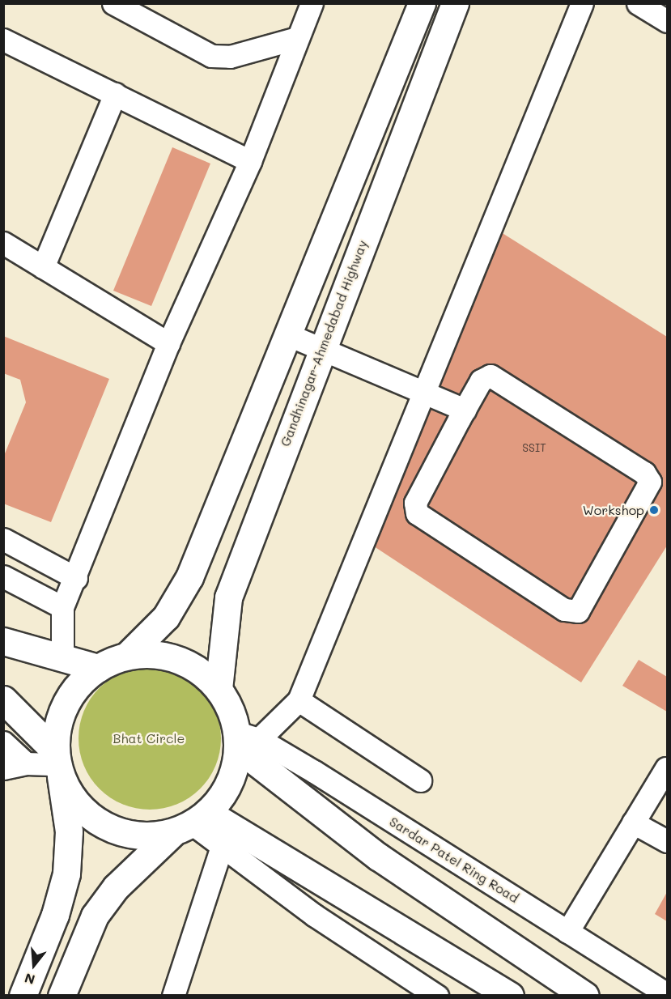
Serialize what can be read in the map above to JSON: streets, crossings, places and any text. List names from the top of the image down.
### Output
{
  "streets": {
    "main road": ["Gandhinagar-Ahmedabad Highway"],
    "street": ["Sardar Patel Ring Road"]
  },
  "parks": ["Bhat Circle"],
  "places": ["Workshop"],
  "house_numbers": ["SSIT"],
  "north": "bottom"
}
